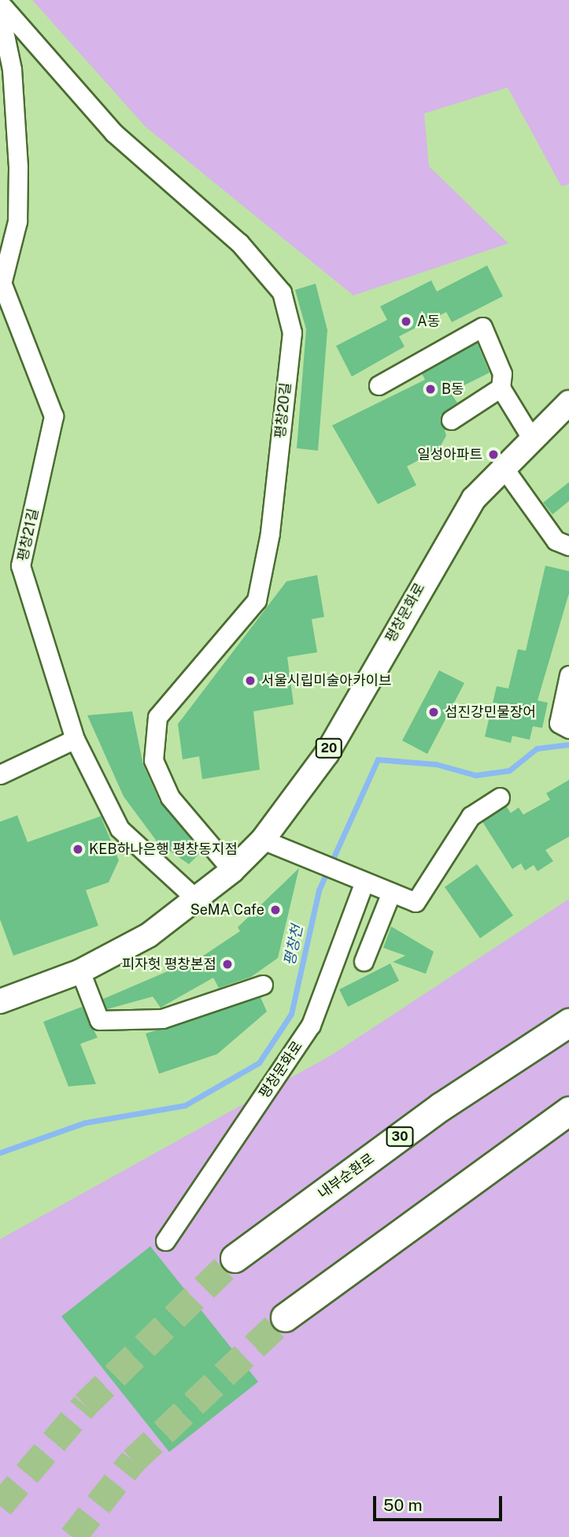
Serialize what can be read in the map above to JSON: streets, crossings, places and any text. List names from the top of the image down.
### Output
{
  "streets": {
    "highway": ["30", "내부순환로"],
    "main road": ["평창문화로", "20"],
    "street": ["평창20길", "평창21길"]
  },
  "crossings": [
    ["평창20길", "평창문화로"],
    ["평창21길", "평창문화로"]
  ],
  "water": ["평창천"],
  "places": [
    "A동",
    "B동",
    "일성아파트",
    "서울시립미술아카이브",
    "섬진강민물장어",
    "KEB하나은행 평창동지점",
    "SeMA Cafe",
    "피자헛 평창본점"
  ],
  "scale_bar": "50 m"
}
